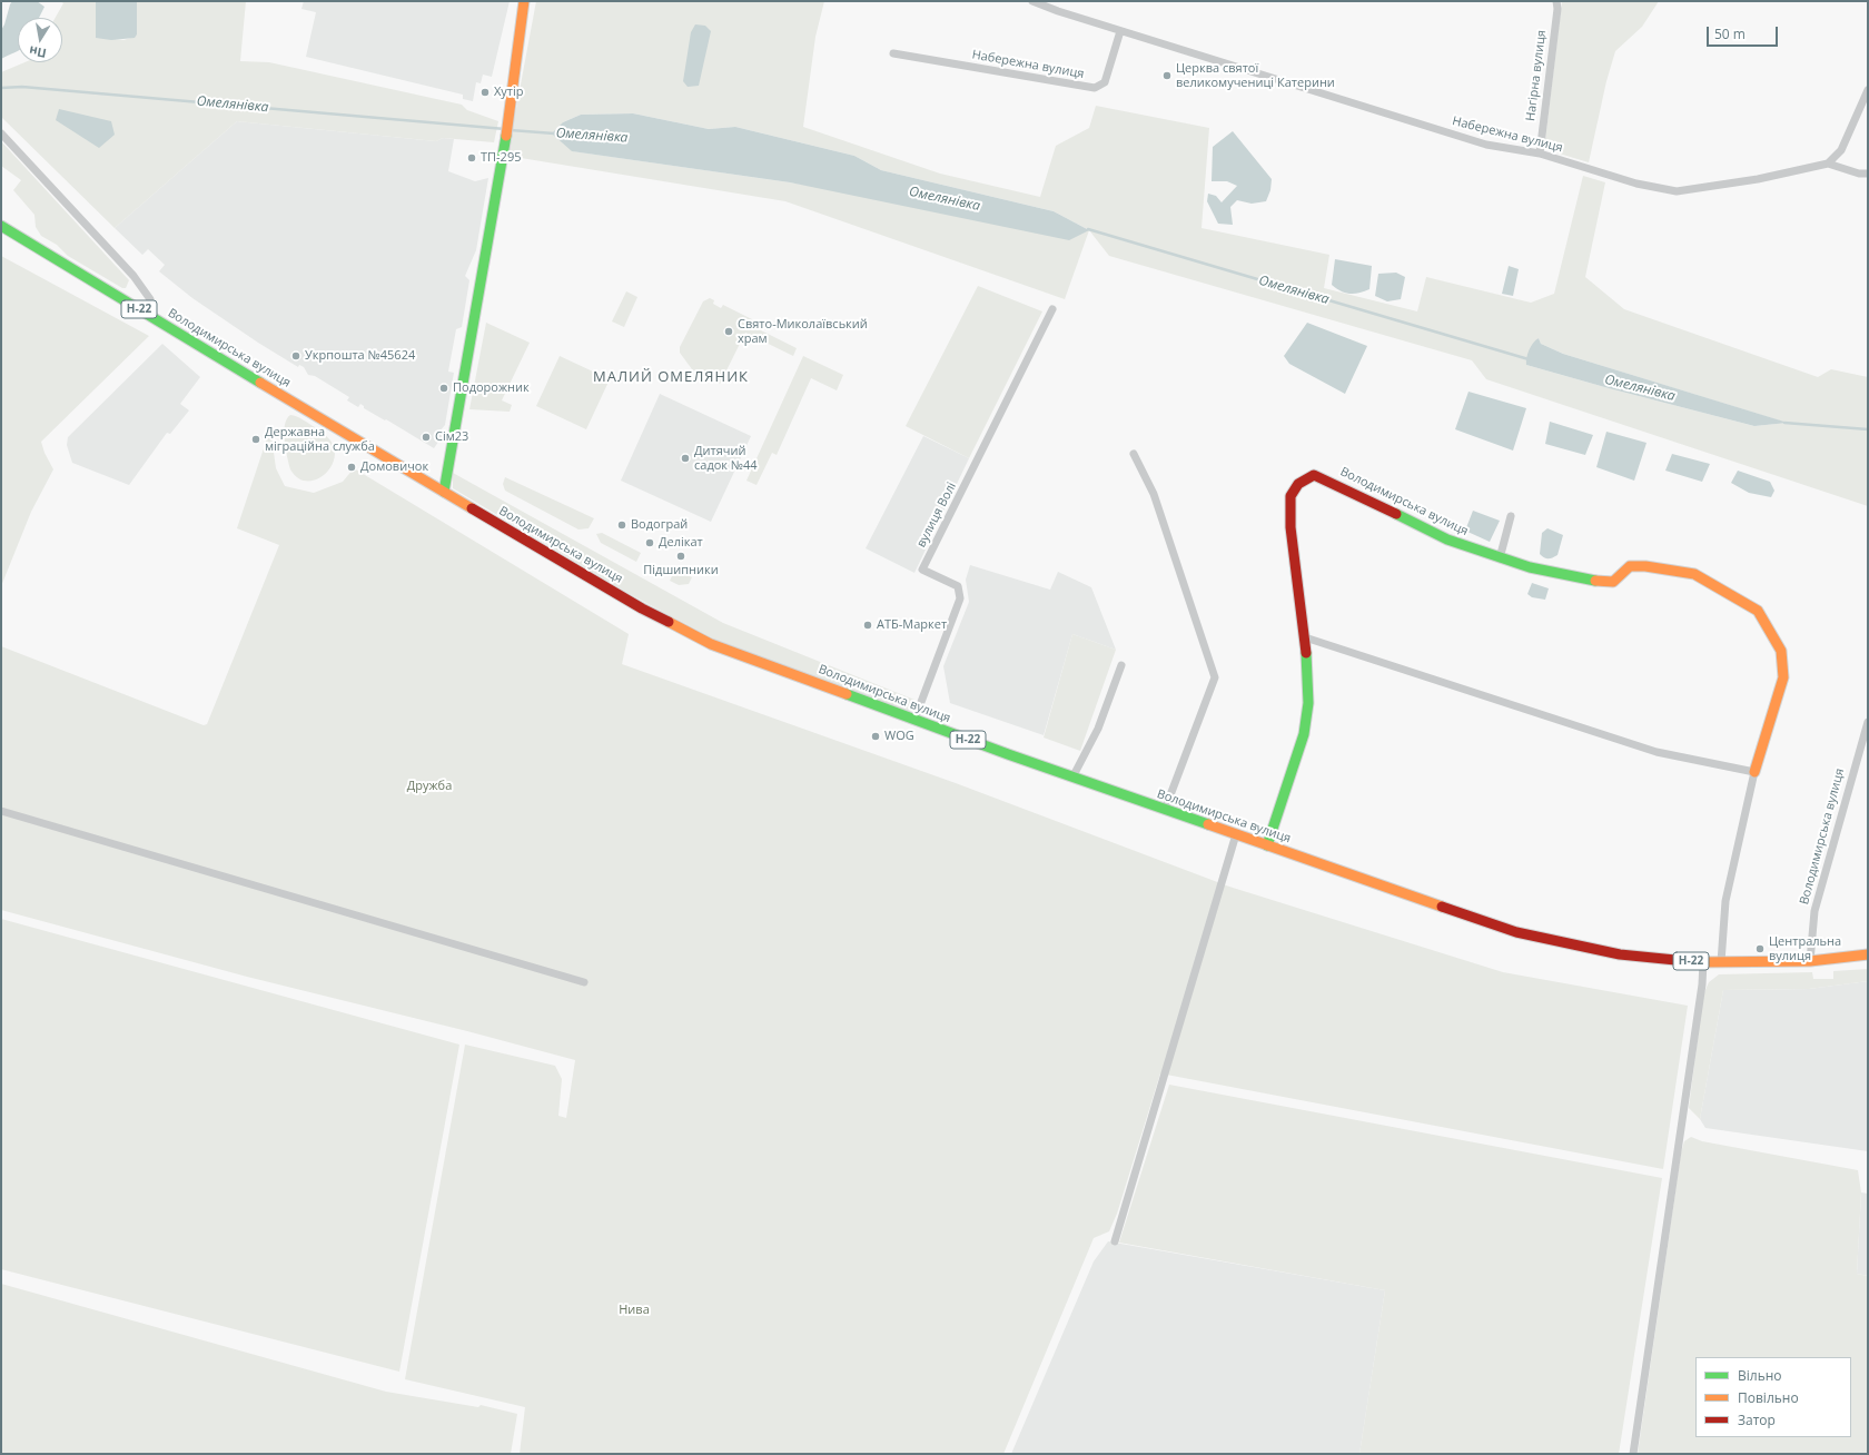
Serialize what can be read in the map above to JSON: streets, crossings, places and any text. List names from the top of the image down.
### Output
{
  "streets": {
    "main road": ["Н-22", "Володимирська вулиця"],
    "street": ["Набережна вулиця", "Нагірна вулиця", "вулиця Волі"]
  },
  "crossings": [
    ["Набережна вулиця", "Нагірна вулиця"],
    ["Н-22", "Володимирська вулиця"],
    ["Володимирська вулиця", "вулиця Волі"]
  ],
  "districts": ["МАЛИЙ ОМЕЛЯНИК"],
  "water": ["Омелянівка"],
  "parks": ["Дружба", "Нива"],
  "places": [
    "Церква святої великомучениці Катерини",
    "Хутір",
    "ТП-295",
    "Свято-Миколаївський храм",
    "Укрпошта №45624",
    "Подорожник",
    "Сім23",
    "Державна міграційна служба",
    "Дитячий садок №44",
    "Домовичок",
    "Водограй",
    "Делікат",
    "Підшипники",
    "АТБ-Маркет",
    "WOG",
    "Центральна вулиця"
  ],
  "legend": ["Вільно", "Повільно", "Затор"],
  "scale_bar": "50 m",
  "north": "bottom"
}
